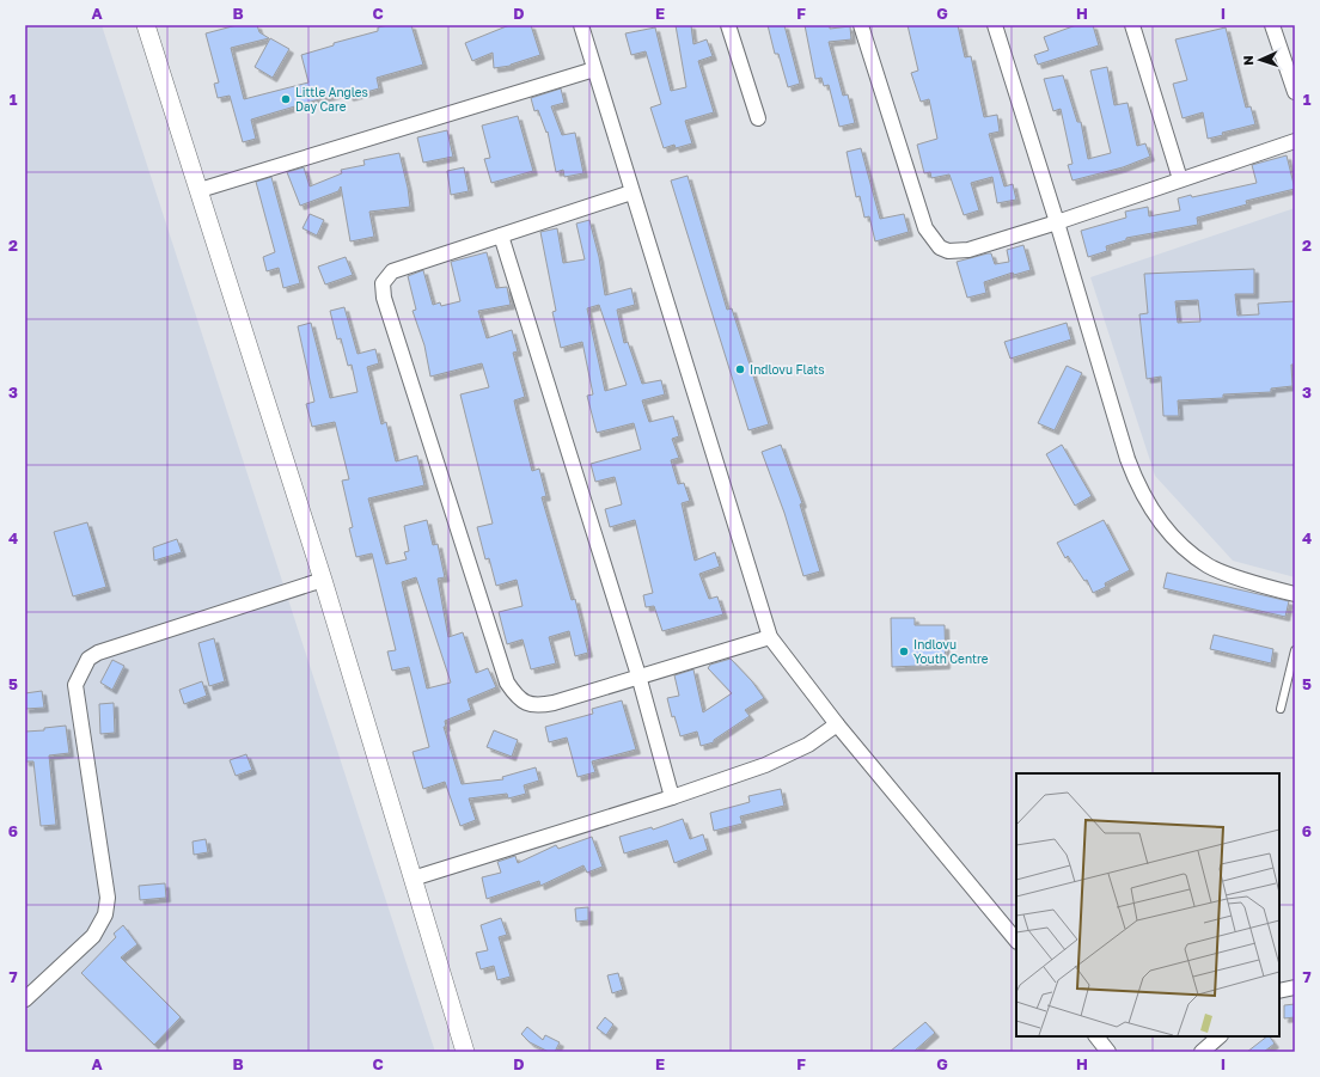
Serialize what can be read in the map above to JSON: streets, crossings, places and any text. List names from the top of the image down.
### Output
{
  "places": ["Little Angles Day Care", "Indlovu Flats", "Indlovu Youth Centre"],
  "north": "left",
  "grid": {
    "columns": [
      "A",
      "B",
      "C",
      "D",
      "E",
      "F",
      "G",
      "H",
      "I"
    ],
    "rows": [
      "1",
      "2",
      "3",
      "4",
      "5",
      "6",
      "7"
    ]
  }
}
